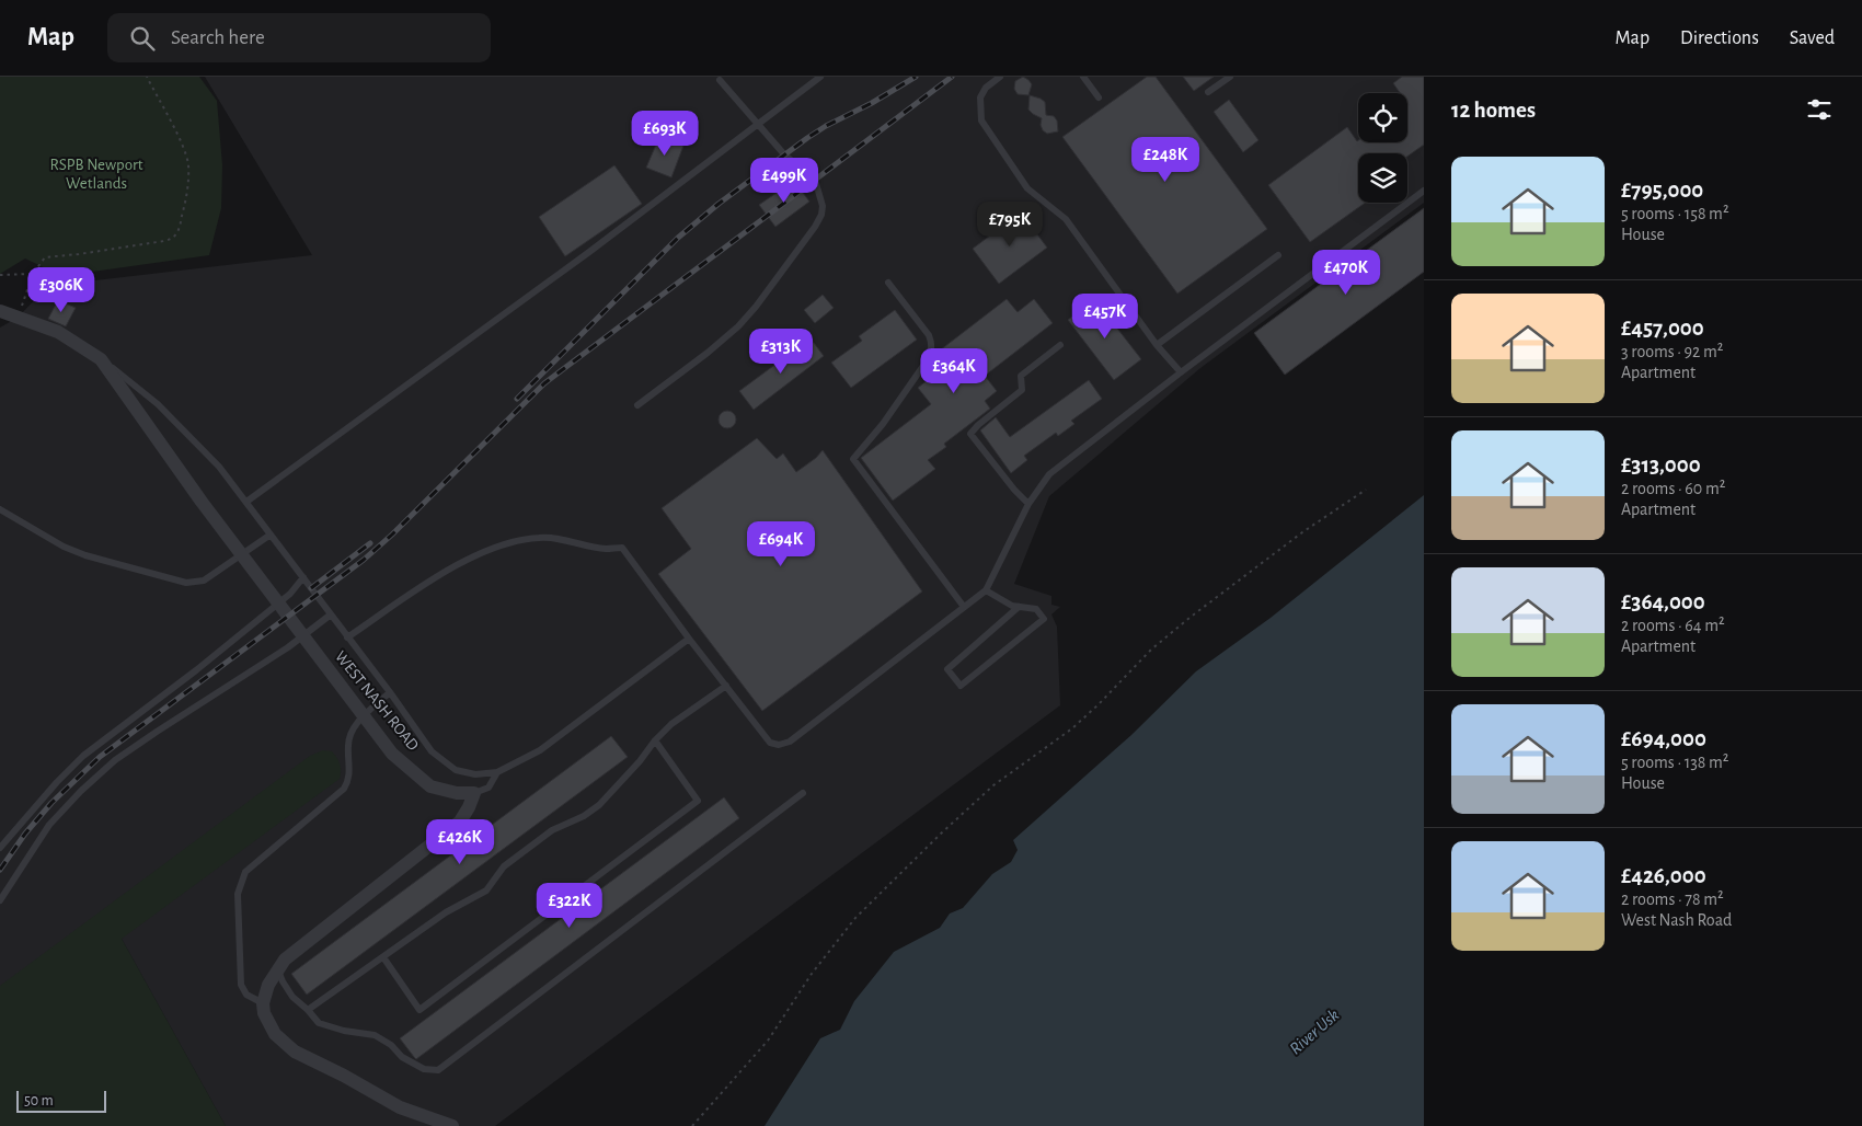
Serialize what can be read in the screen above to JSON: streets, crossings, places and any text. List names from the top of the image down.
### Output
{
  "streets": {
    "street": ["WEST NASH ROAD"]
  },
  "water": ["River Usk"],
  "parks": ["RSPB Newport Wetlands"],
  "scale_bar": "50 m",
  "page": {
    "header": "Map",
    "search": "Search here",
    "nav": ["Map", "Directions", "Saved"],
    "heading": "12 homes",
    "price": [
      "£693K",
      "£248K",
      "£499K",
      "£795K",
      "£470K",
      "£306K",
      "£457K",
      "£313K",
      "£364K",
      "£694K",
      "£426K",
      "£322K"
    ],
    "list": [
      {
        "name": "£795,000",
        "note": "5 rooms · 158 m² · House"
      },
      {
        "name": "£457,000",
        "note": "3 rooms · 92 m² · Apartment"
      },
      {
        "name": "£313,000",
        "note": "2 rooms · 60 m² · Apartment"
      },
      {
        "name": "£364,000",
        "note": "2 rooms · 64 m² · Apartment"
      },
      {
        "name": "£694,000",
        "note": "5 rooms · 138 m² · House"
      },
      {
        "name": "£426,000",
        "note": "2 rooms · 78 m² · West Nash Road"
      }
    ],
    "scale": "50 m"
  }
}
